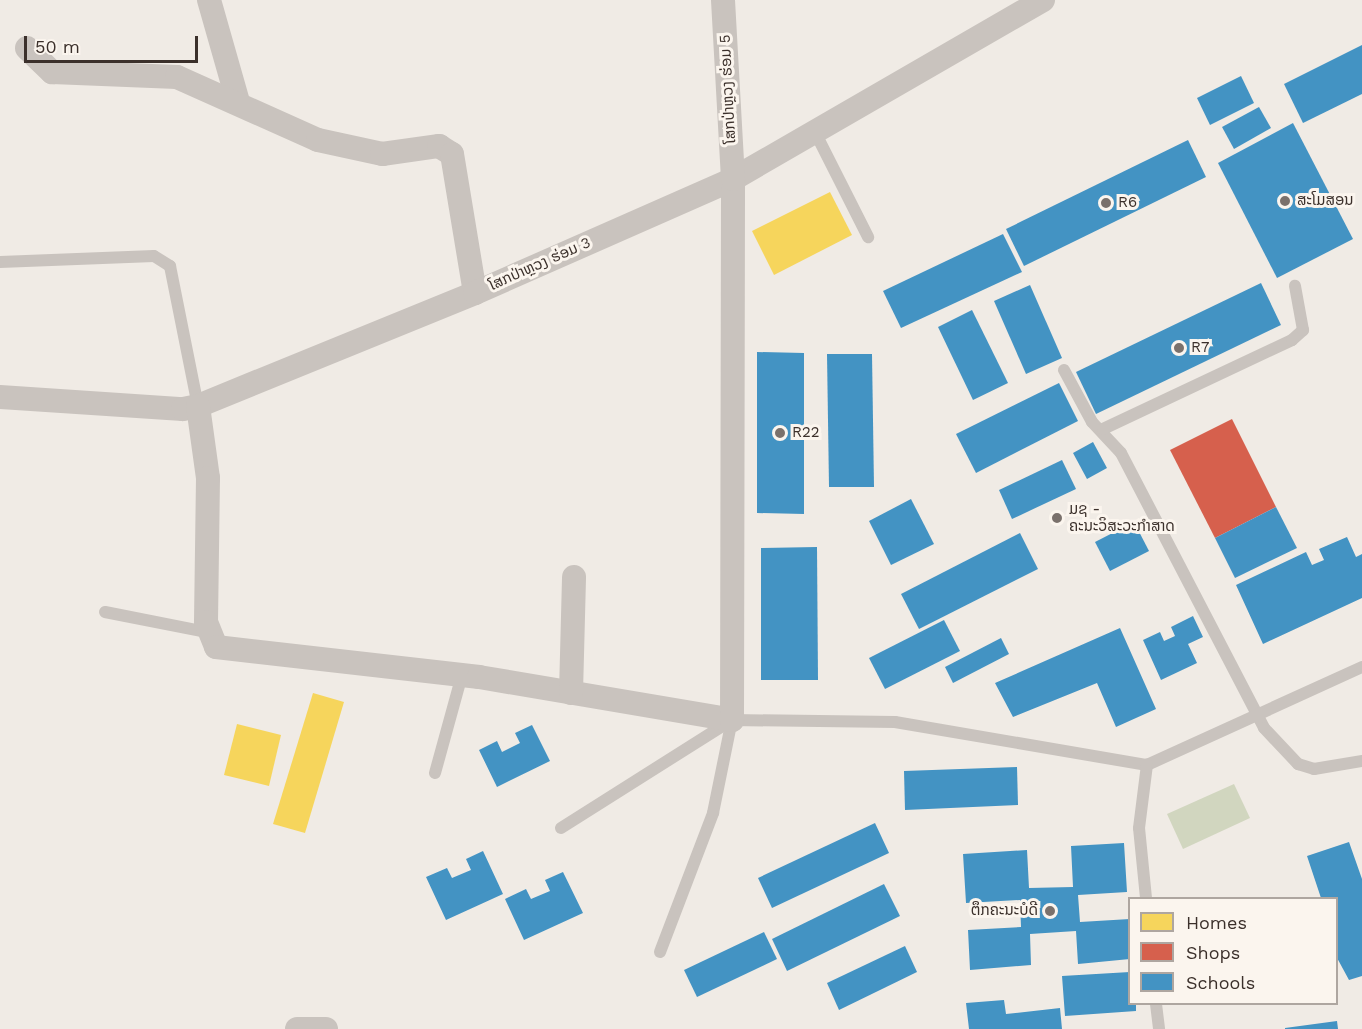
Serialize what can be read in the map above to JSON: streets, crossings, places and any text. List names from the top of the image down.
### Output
{
  "streets": {
    "street": ["ໂສກປ່າຫຼວງ ຮ່ອມ 5", "ໂສກປ່າຫຼວງ ຮ່ອມ 3"]
  },
  "crossings": [
    ["ໂສກປ່າຫຼວງ ຮ່ອມ 5", "ໂສກປ່າຫຼວງ ຮ່ອມ 3"]
  ],
  "places": [
    "ສະໂມສອນ",
    "R6",
    "R7",
    "R22",
    "ມຊ - ຄະນະວິສະວະກຳສາດ",
    "ຕຶກຄະນະບໍດີ"
  ],
  "legend": ["Homes", "Shops", "Schools"],
  "scale_bar": "50 m"
}
